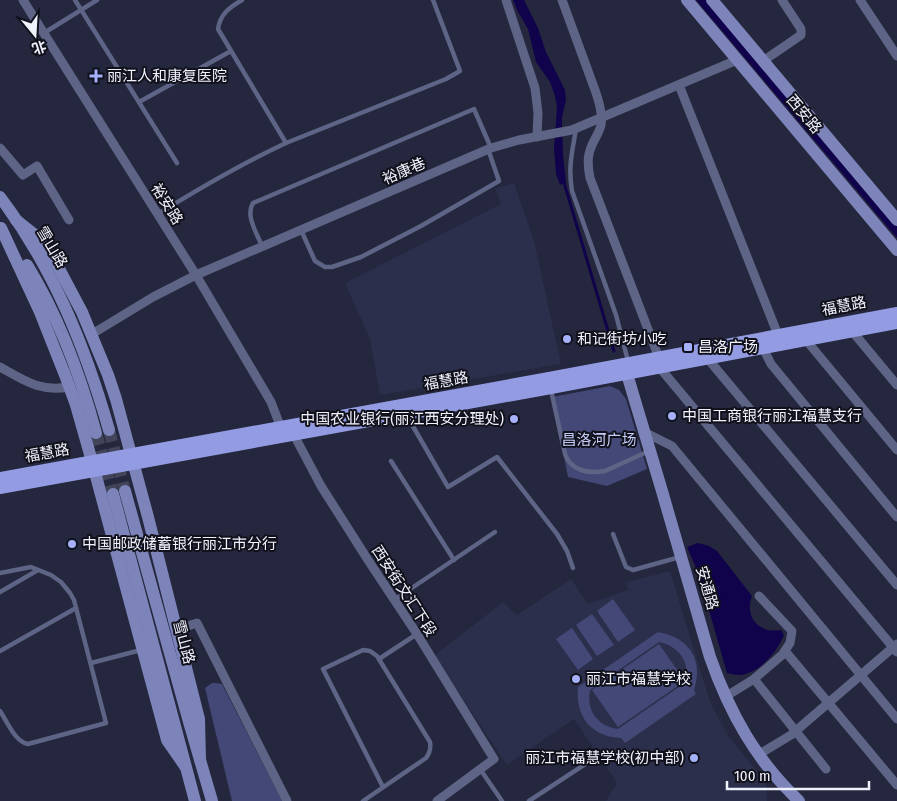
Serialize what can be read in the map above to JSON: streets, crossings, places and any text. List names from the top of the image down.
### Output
{
  "streets": {
    "main road": [
      "西安路",
      "雪山路",
      "福慧路",
      "安通路"
    ],
    "street": ["裕康巷", "裕安路", "西安街文汇下段"]
  },
  "crossings": [
    ["西安路", "裕康巷"],
    ["裕康巷", "裕安路"],
    ["裕安路", "福慧路"],
    ["福慧路", "安通路"],
    ["福慧路", "西安街文汇下段"]
  ],
  "parks": ["昌洛河广场"],
  "places": {
    "health": ["丽江人和康复医院"],
    "other": [
      "和记街坊小吃",
      "中国工商银行丽江福慧支行",
      "中国农业银行(丽江西安分理处)",
      "中国邮政储蓄银行丽江市分行",
      "丽江市福慧学校",
      "丽江市福慧学校(初中部)"
    ],
    "transit": ["昌洛广场"]
  },
  "scale_bar": "100 m",
  "north": "bottom"
}
